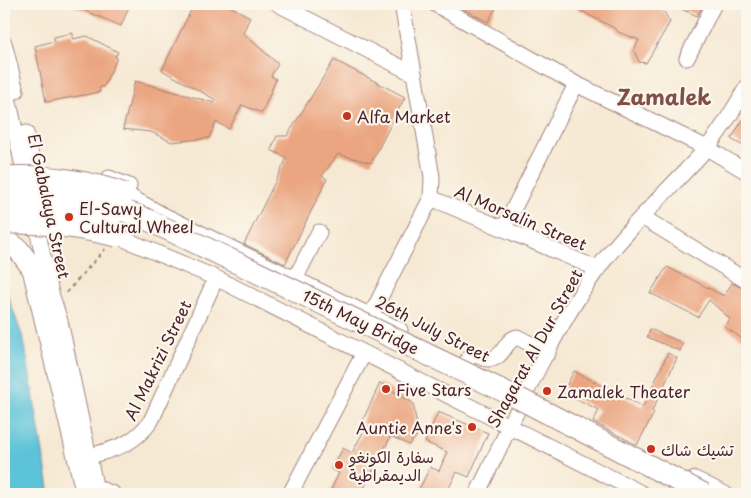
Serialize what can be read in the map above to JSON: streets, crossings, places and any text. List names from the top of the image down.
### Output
{
  "streets": {
    "highway": ["15th May Bridge"],
    "street": [
      "El Gabalaya Street",
      "Al Morsalin Street",
      "26th July Street",
      "Shagarat Al Dur Street",
      "Al Makrizi Street"
    ]
  },
  "crossings": [
    ["El Gabalaya Street", "Al Makrizi Street"],
    ["Al Morsalin Street", "Shagarat Al Dur Street"],
    ["26th July Street", "Shagarat Al Dur Street"]
  ],
  "districts": ["Zamalek"],
  "places": [
    "Alfa Market",
    "El-Sawy Cultural Wheel",
    "Five Stars",
    "Zamalek Theater",
    "Auntie Anne's",
    "تشيك شاك",
    "سفارة الكونغو الديمقراطية"
  ]
}
